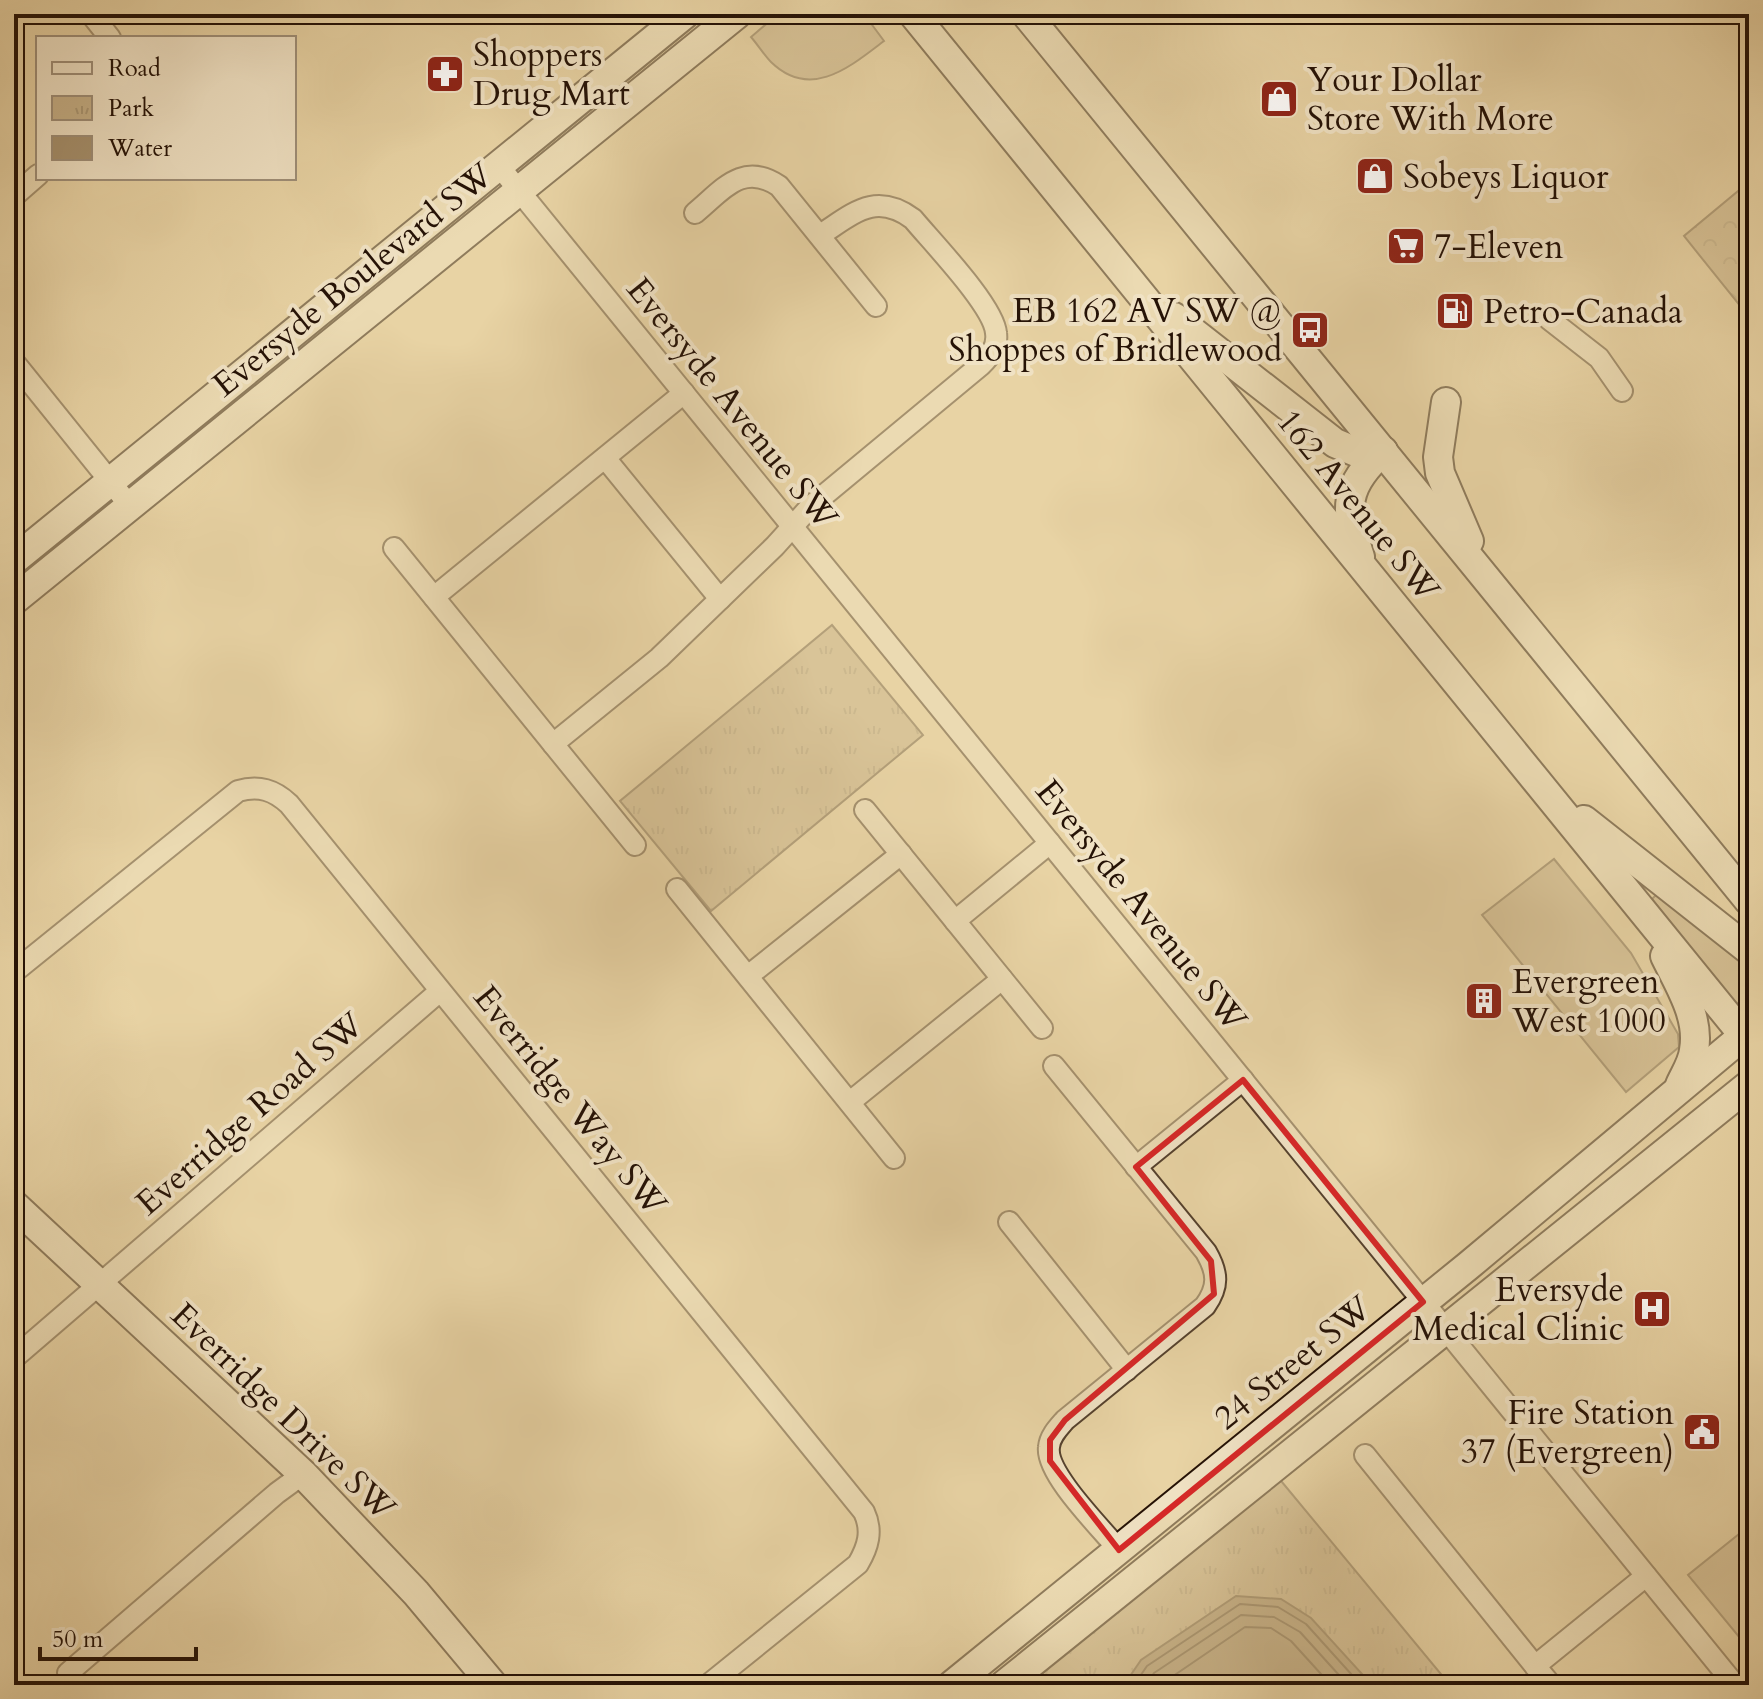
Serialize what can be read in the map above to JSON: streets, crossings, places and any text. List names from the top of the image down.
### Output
{
  "streets": {
    "street": [
      "Eversyde Boulevard SW",
      "Eversyde Avenue SW",
      "162 Avenue SW",
      "Everridge Way SW",
      "Everridge Road SW",
      "24 Street SW",
      "Everridge Drive SW"
    ]
  },
  "crossings": [
    ["Eversyde Boulevard SW", "Eversyde Avenue SW"],
    ["Eversyde Avenue SW", "24 Street SW"],
    ["162 Avenue SW", "24 Street SW"],
    ["Everridge Way SW", "Everridge Road SW"],
    ["Everridge Road SW", "Everridge Drive SW"]
  ],
  "places": {
    "pharmacy": ["Shoppers Drug Mart"],
    "shop": ["Your Dollar Store With More", "Sobeys Liquor"],
    "supermarket": ["7-Eleven"],
    "fuel station": ["Petro-Canada"],
    "bus stop": ["EB 162 AV SW @ Shoppes of Bridlewood"],
    "building": ["Evergreen West 1000"],
    "hospital": ["Eversyde Medical Clinic"],
    "public building": ["Fire Station 37 (Evergreen)"]
  },
  "legend": ["Road", "Park", "Water"],
  "scale_bar": "50 m"
}
